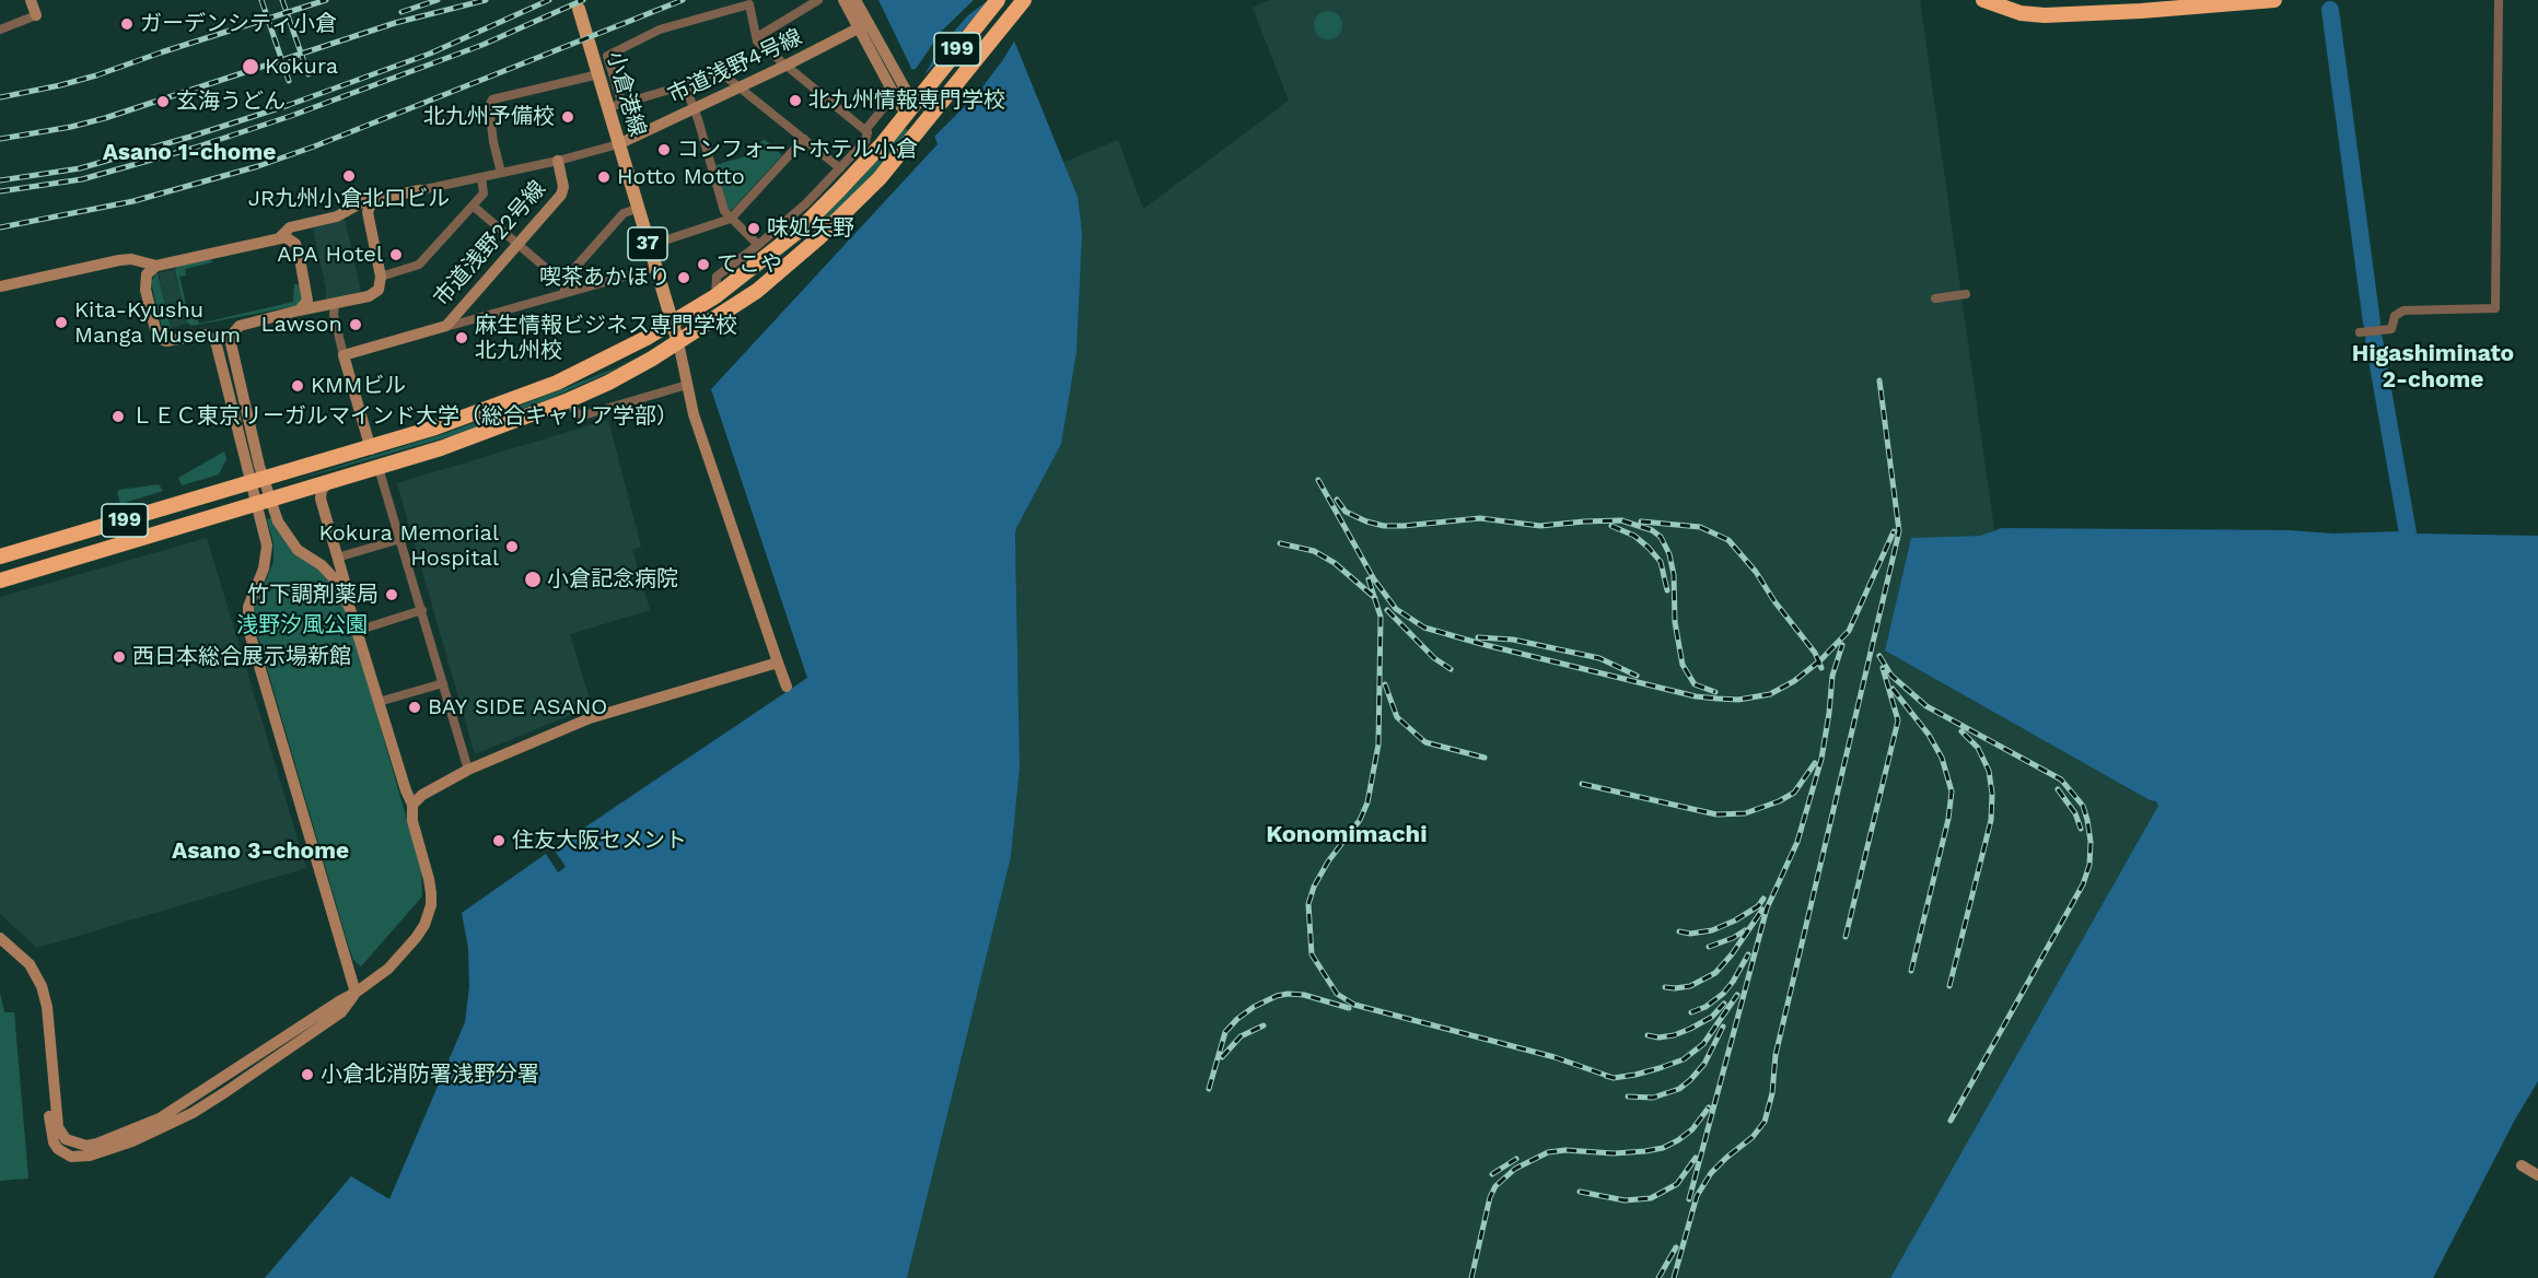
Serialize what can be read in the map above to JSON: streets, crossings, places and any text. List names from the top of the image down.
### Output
{
  "streets": {
    "highway": ["199"],
    "main road": ["小倉港線", "37"],
    "street": ["市道浅野4号線", "市道浅野22号線"]
  },
  "crossings": [
    ["199", "小倉港線"],
    ["市道浅野4号線", "小倉港線"]
  ],
  "districts": [
    "Asano 1-chome",
    "Higashiminato 2-chome",
    "Konomimachi",
    "Asano 3-chome"
  ],
  "parks": ["浅野汐風公園"],
  "places": [
    "ガーデンシティ小倉",
    "Kokura",
    "北九州情報専門学校",
    "玄海うどん",
    "北九州予備校",
    "コンフォートホテル小倉",
    "JR九州小倉北口ビル",
    "Hotto Motto",
    "味処矢野",
    "APA Hotel",
    "てこや",
    "喫茶あかほり",
    "Kita-Kyushu Manga Museum",
    "Lawson",
    "麻生情報ビジネス専門学校 北九州校",
    "KMMビル",
    "ＬＥＣ東京リーガルマインド大学（総合キャリア学部）",
    "Kokura Memorial Hospital",
    "小倉記念病院",
    "竹下調剤薬局",
    "西日本総合展示場新館",
    "BAY SIDE ASANO",
    "住友大阪セメント",
    "小倉北消防署浅野分署"
  ]
}
